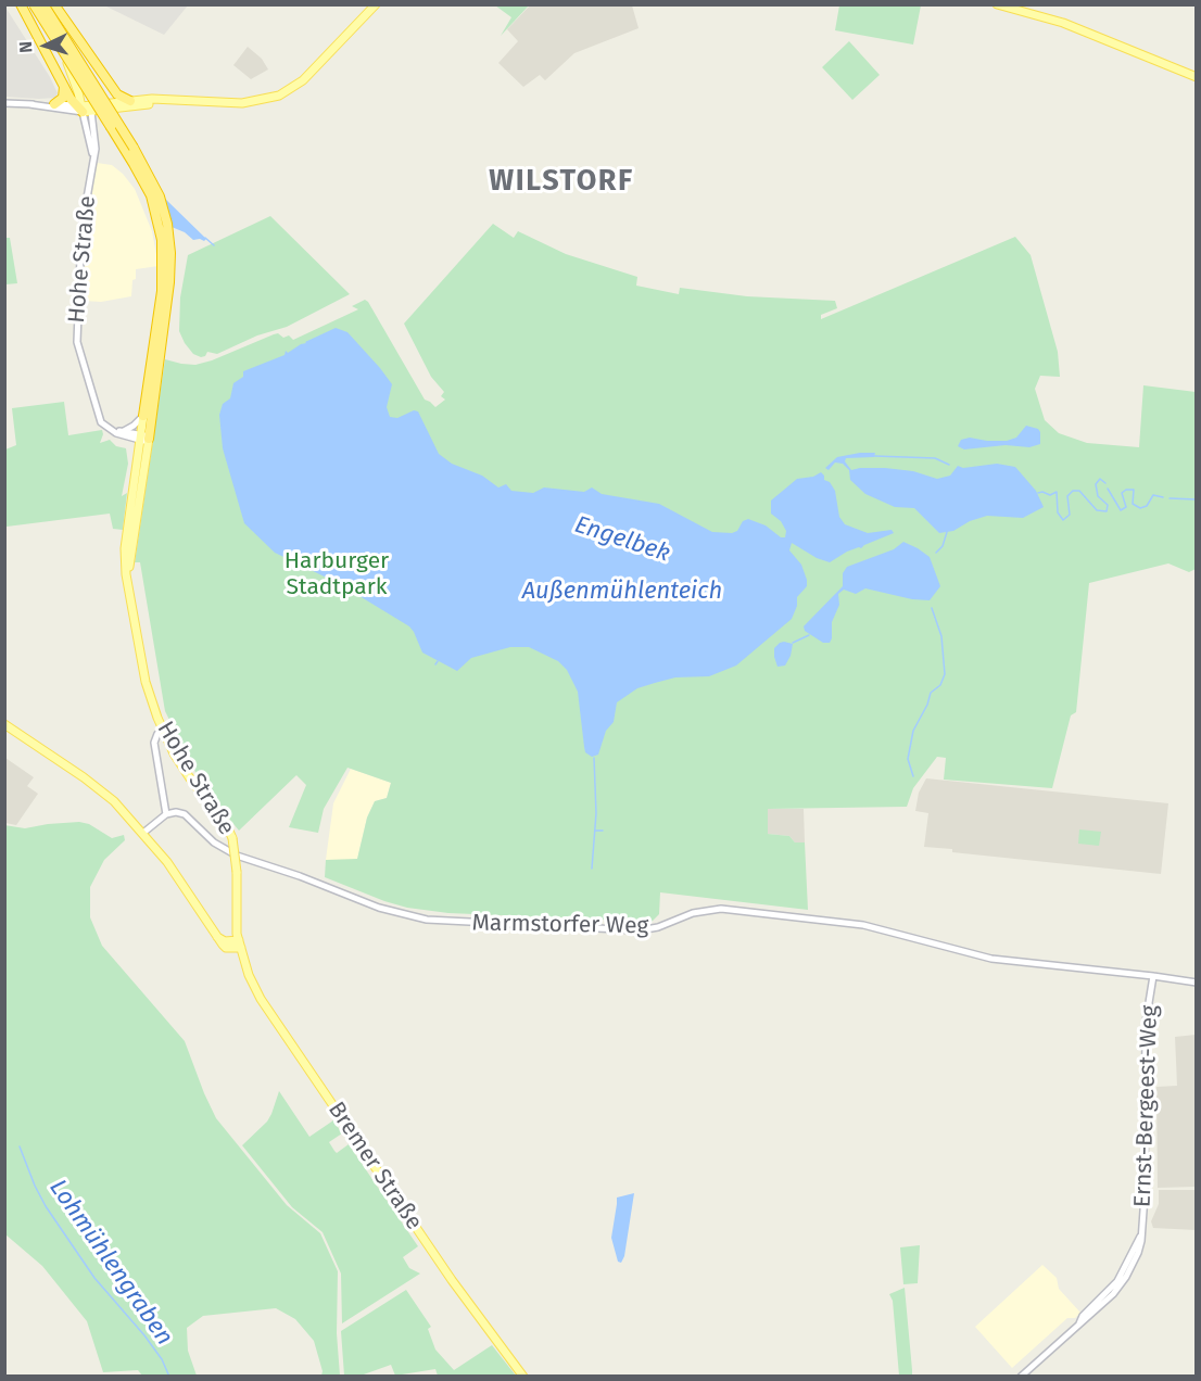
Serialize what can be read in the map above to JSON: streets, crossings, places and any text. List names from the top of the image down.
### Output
{
  "streets": {
    "main road": ["Hohe Straße", "Bremer Straße"],
    "street": ["Marmstorfer Weg", "Ernst-Bergeest-Weg"]
  },
  "crossings": [
    ["Hohe Straße", "Bremer Straße"],
    ["Marmstorfer Weg", "Ernst-Bergeest-Weg"]
  ],
  "districts": ["WILSTORF"],
  "water": ["Engelbek", "Außenmühlenteich", "Lohmühlengraben"],
  "parks": ["Harburger Stadtpark"],
  "north": "left"
}
